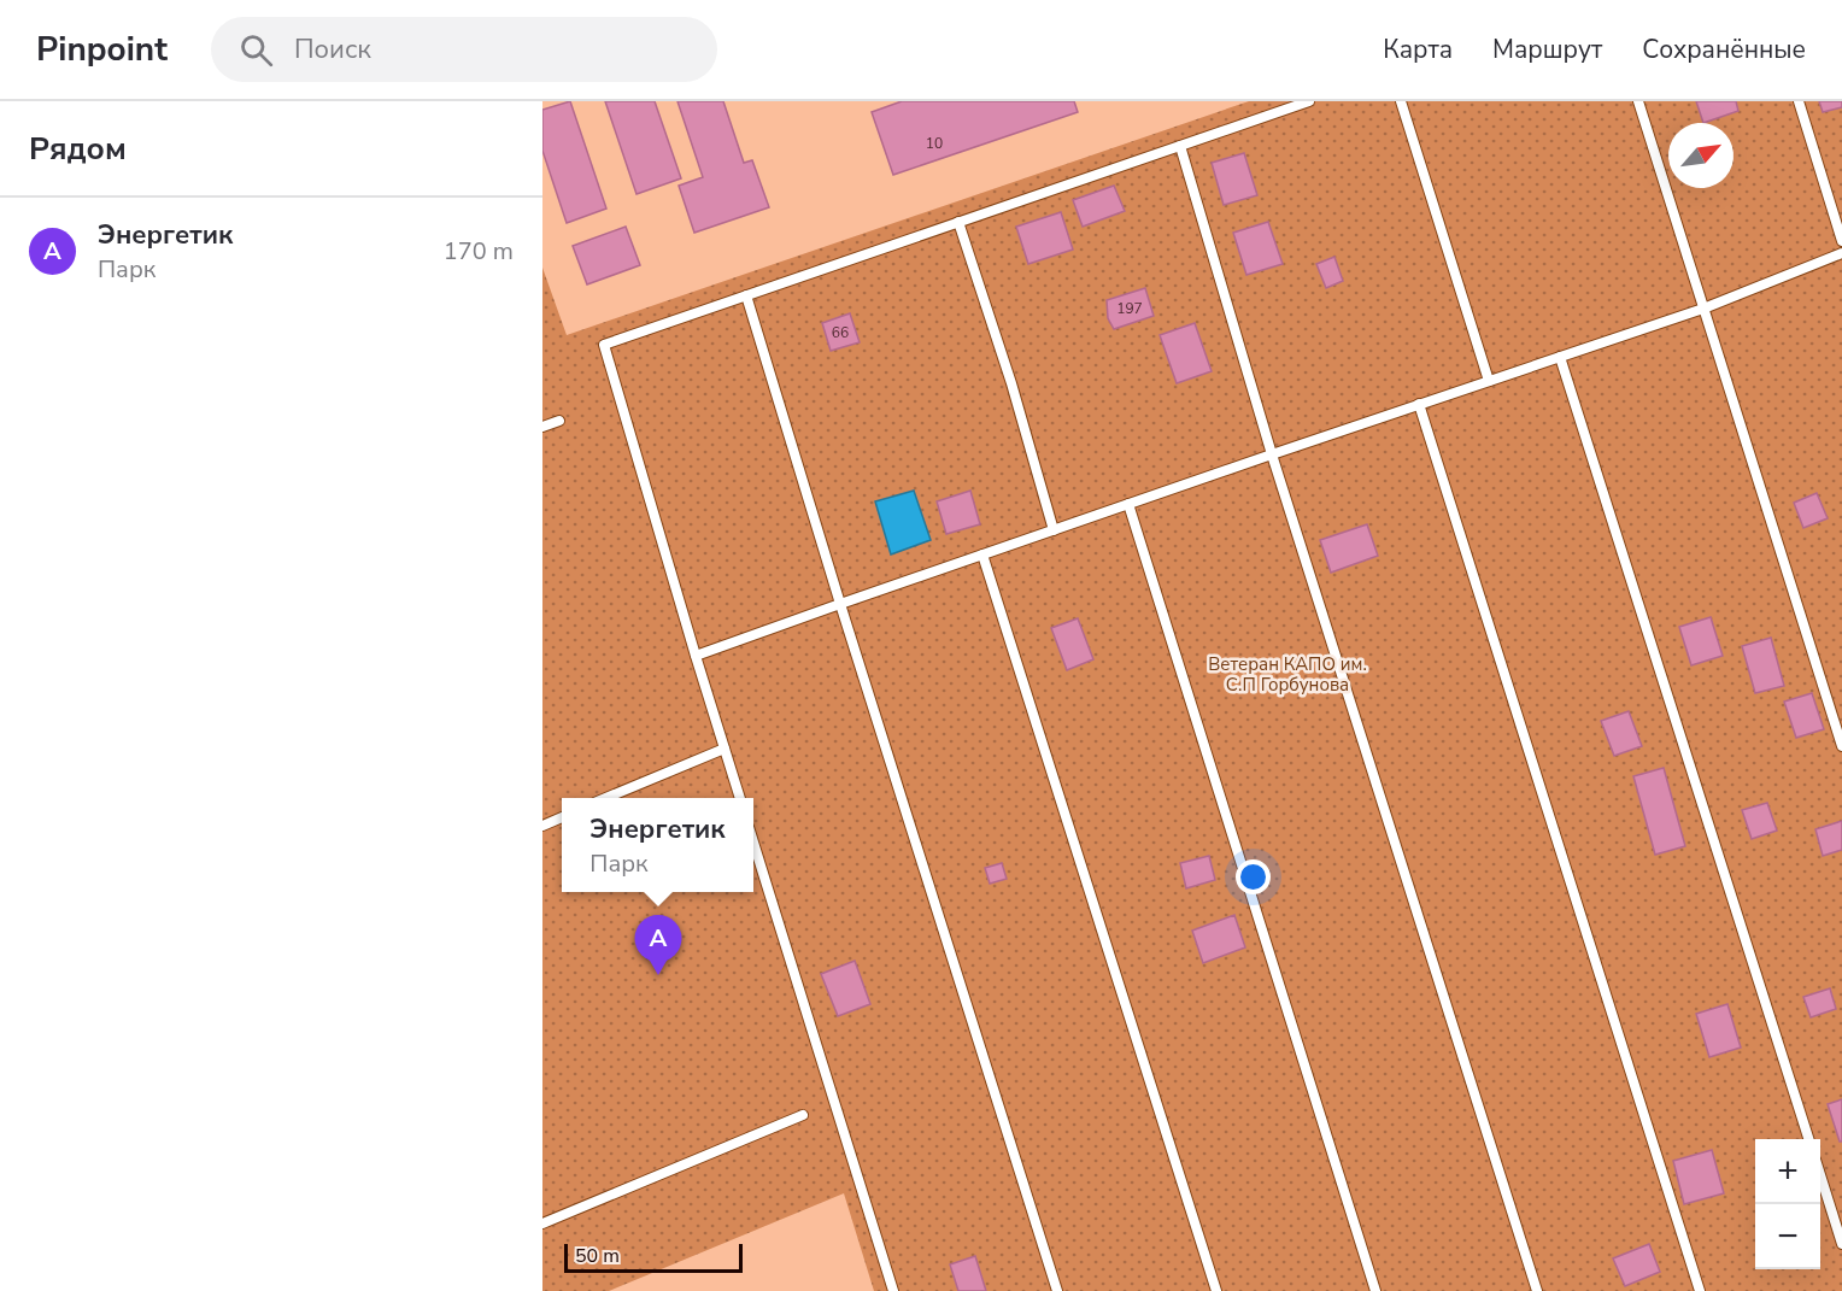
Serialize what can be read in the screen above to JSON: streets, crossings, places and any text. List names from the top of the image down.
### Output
{
  "parks": ["Ветеран КАПО им. С.П Горбунова"],
  "house_numbers": ["10", "197", "66"],
  "scale_bar": "50 m",
  "north": "top right",
  "page": {
    "header": "Pinpoint",
    "search": "Поиск",
    "nav": ["Карта", "Маршрут", "Сохранённые"],
    "heading": "Рядом",
    "list": [
      {
        "mark": "A",
        "name": "Энергетик",
        "note": "Парк",
        "value": "170 m"
      }
    ],
    "popup": ["Энергетик", "Парк"],
    "pins": "A",
    "map_buttons": ["+", "−"],
    "scale": "50 m"
  }
}
